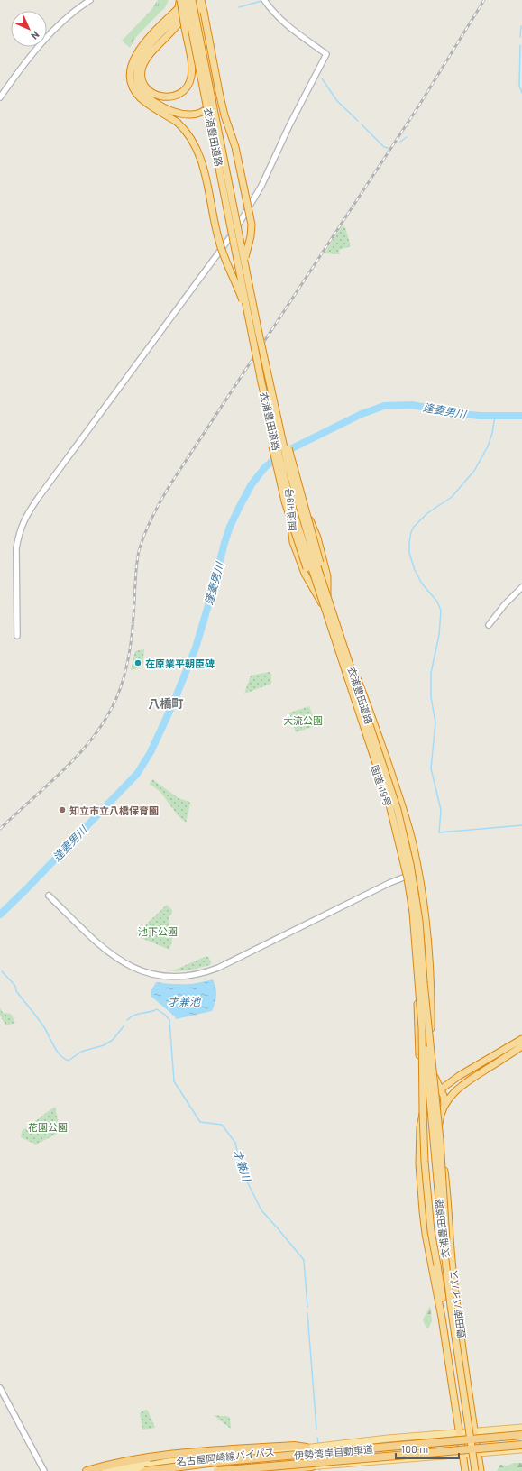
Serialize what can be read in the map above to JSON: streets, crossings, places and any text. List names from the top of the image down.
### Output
{
  "streets": {
    "highway": [
      "衣浦豊田道路",
      "国道419号",
      "豊田南バイパス",
      "伊勢湾岸自動車道"
    ],
    "main road": ["名古屋岡崎線バイパス"]
  },
  "crossings": [
    ["衣浦豊田道路", "国道419号"],
    ["衣浦豊田道路", "豊田南バイパス"],
    ["国道419号", "豊田南バイパス"],
    ["豊田南バイパス", "名古屋岡崎線バイパス"]
  ],
  "districts": ["八橋町"],
  "water": ["逢妻男川", "才兼池", "才兼川"],
  "parks": ["大流公園", "池下公園", "花園公園"],
  "places": ["在原業平朝臣碑", "知立市立八橋保育園"],
  "scale_bar": "100 m",
  "north": "bottom right"
}
